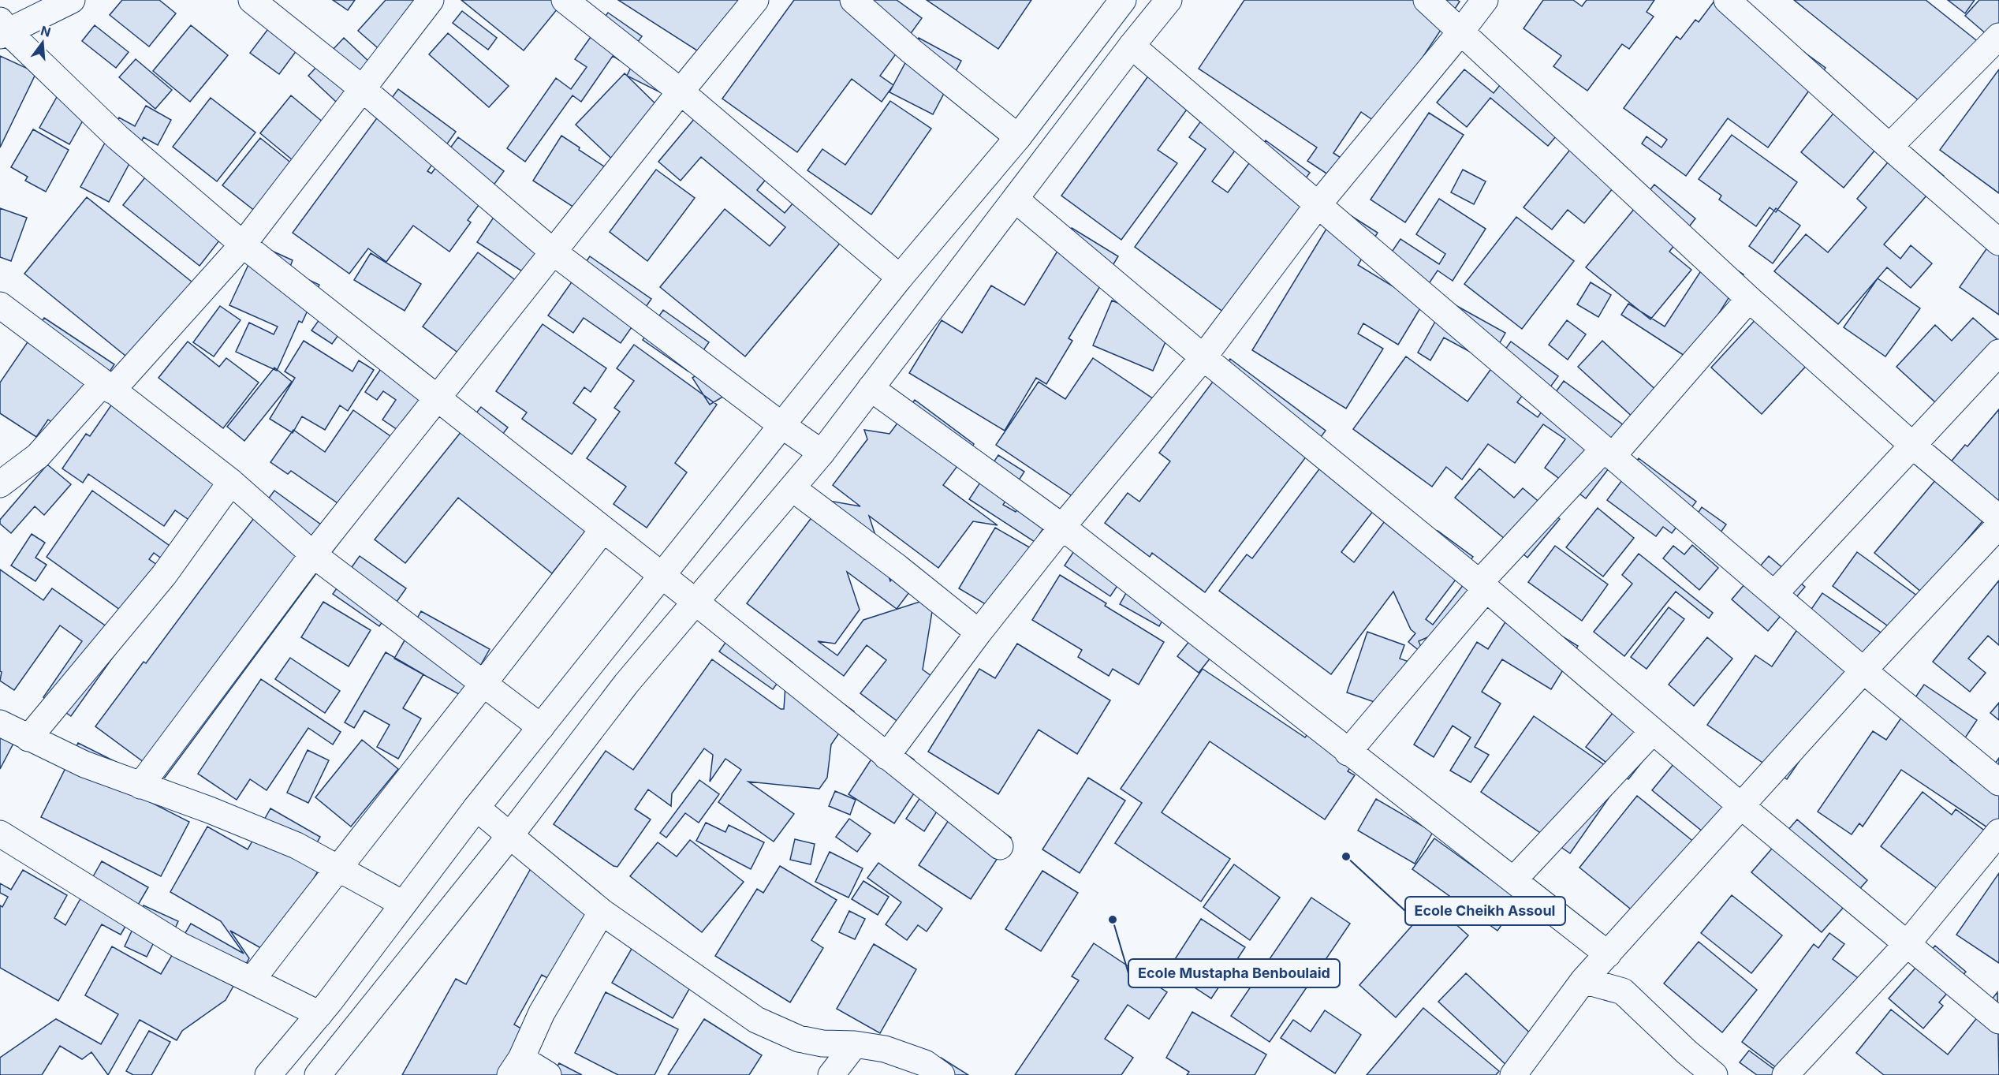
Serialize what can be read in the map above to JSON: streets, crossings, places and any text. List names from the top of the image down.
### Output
{
  "places": ["Ecole Cheikh Assoul", "Ecole Mustapha Benboulaid"],
  "north": "top"
}
